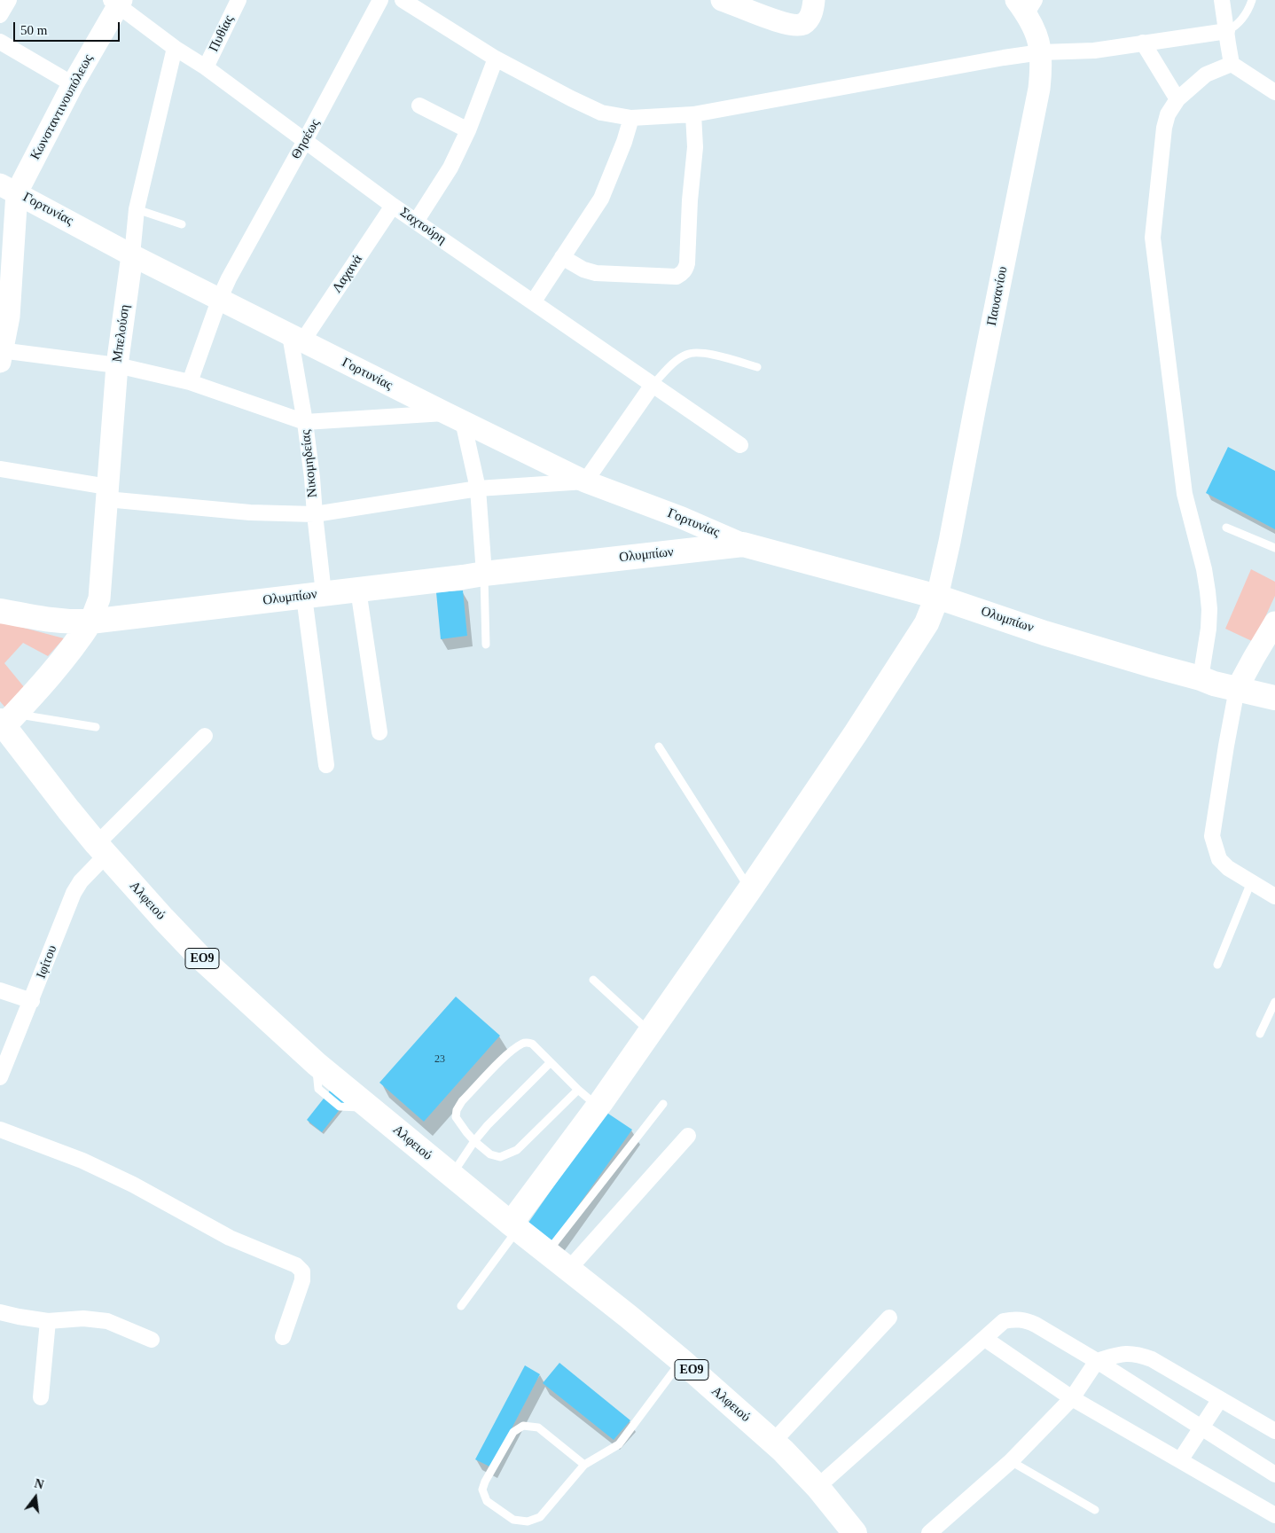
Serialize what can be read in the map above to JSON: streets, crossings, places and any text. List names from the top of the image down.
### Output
{
  "streets": {
    "main road": ["Ολυμπίων", "Αλφειού", "ΕΟ9"],
    "street": [
      "Πυθίας",
      "Κωνσταντινουπόλεως",
      "Θησέως",
      "Γορτυνίας",
      "Σαχτούρη",
      "Λαχανά",
      "Παυσανίου",
      "Μπελούση",
      "Νικομηδείας",
      "Ιφίτου"
    ]
  },
  "crossings": [
    ["Πυθίας", "Σαχτούρη"],
    ["Κωνσταντινουπόλεως", "Γορτυνίας"],
    ["Κωνσταντινουπόλεως", "Σαχτούρη"],
    ["Θησέως", "Γορτυνίας"],
    ["Θησέως", "Σαχτούρη"],
    ["Γορτυνίας", "Λαχανά"],
    ["Γορτυνίας", "Μπελούση"],
    ["Γορτυνίας", "Νικομηδείας"],
    ["Γορτυνίας", "Ολυμπίων"],
    ["Σαχτούρη", "Λαχανά"],
    ["Σαχτούρη", "Μπελούση"],
    ["Λαχανά", "Νικομηδείας"],
    ["Παυσανίου", "Ολυμπίων"],
    ["Μπελούση", "Ολυμπίων"],
    ["Νικομηδείας", "Ολυμπίων"],
    ["Αλφειού", "Ιφίτου"]
  ],
  "house_numbers": ["23"],
  "scale_bar": "50 m",
  "north": "top"
}
